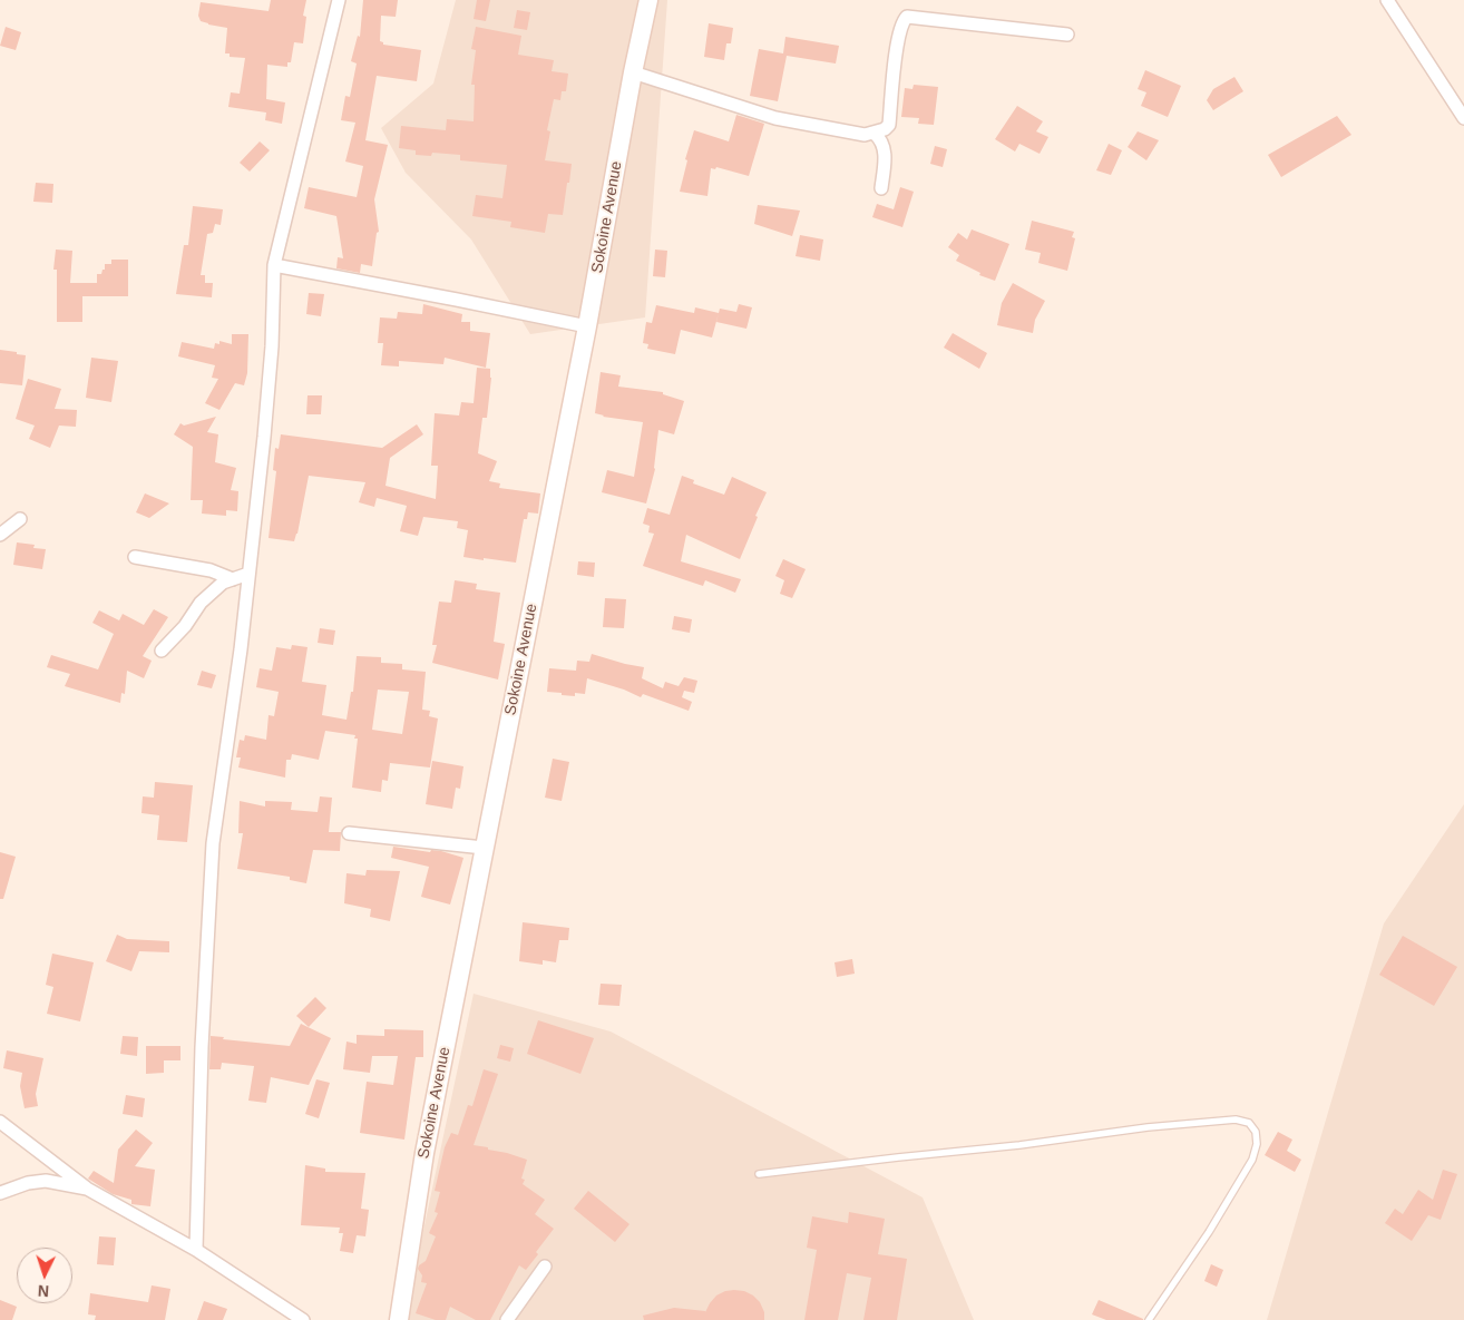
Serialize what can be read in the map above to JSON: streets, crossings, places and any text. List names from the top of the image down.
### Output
{
  "streets": {
    "street": ["Sokoine Avenue"]
  },
  "north": "bottom"
}
